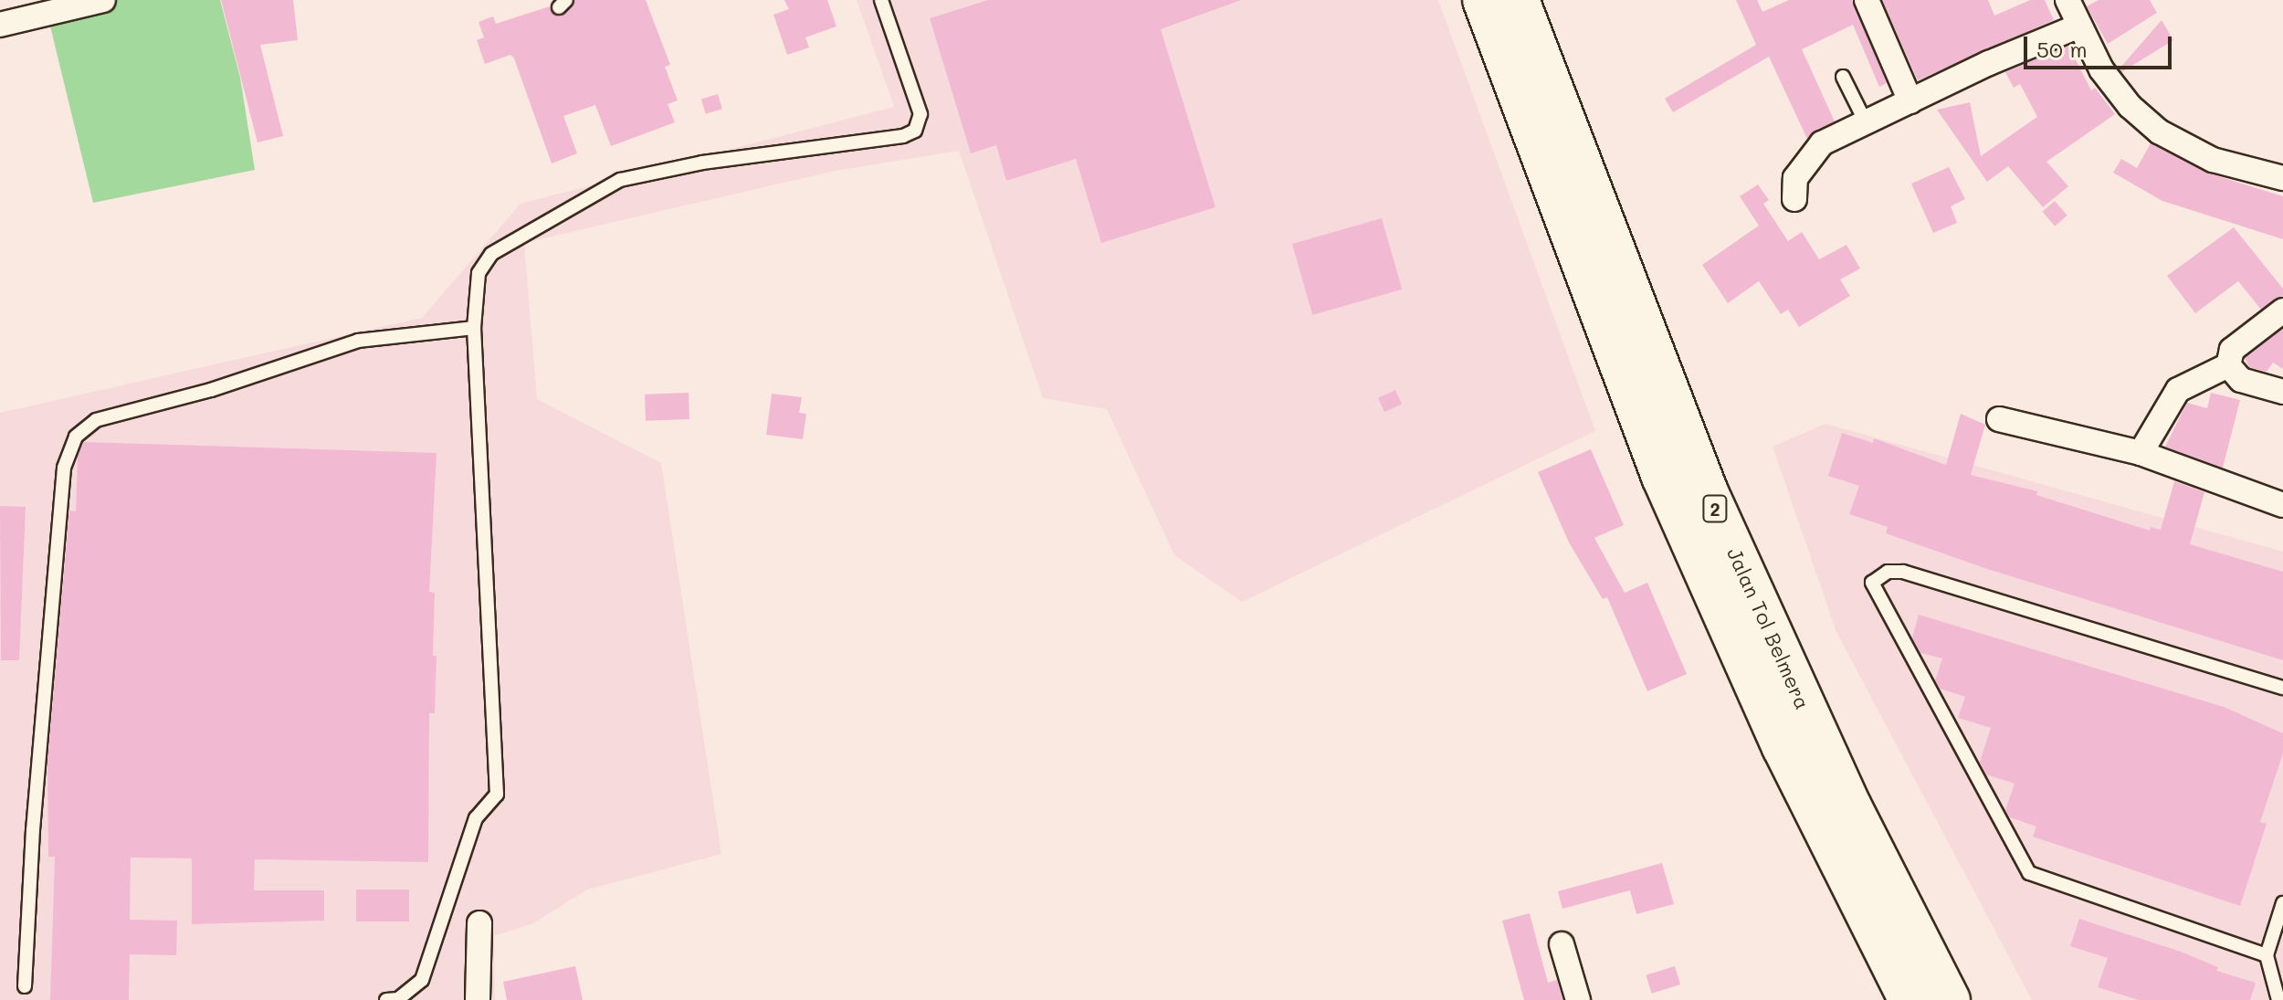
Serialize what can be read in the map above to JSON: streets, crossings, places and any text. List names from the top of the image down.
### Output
{
  "streets": {
    "highway": ["2", "Jalan Tol Belmera"]
  },
  "scale_bar": "50 m"
}
